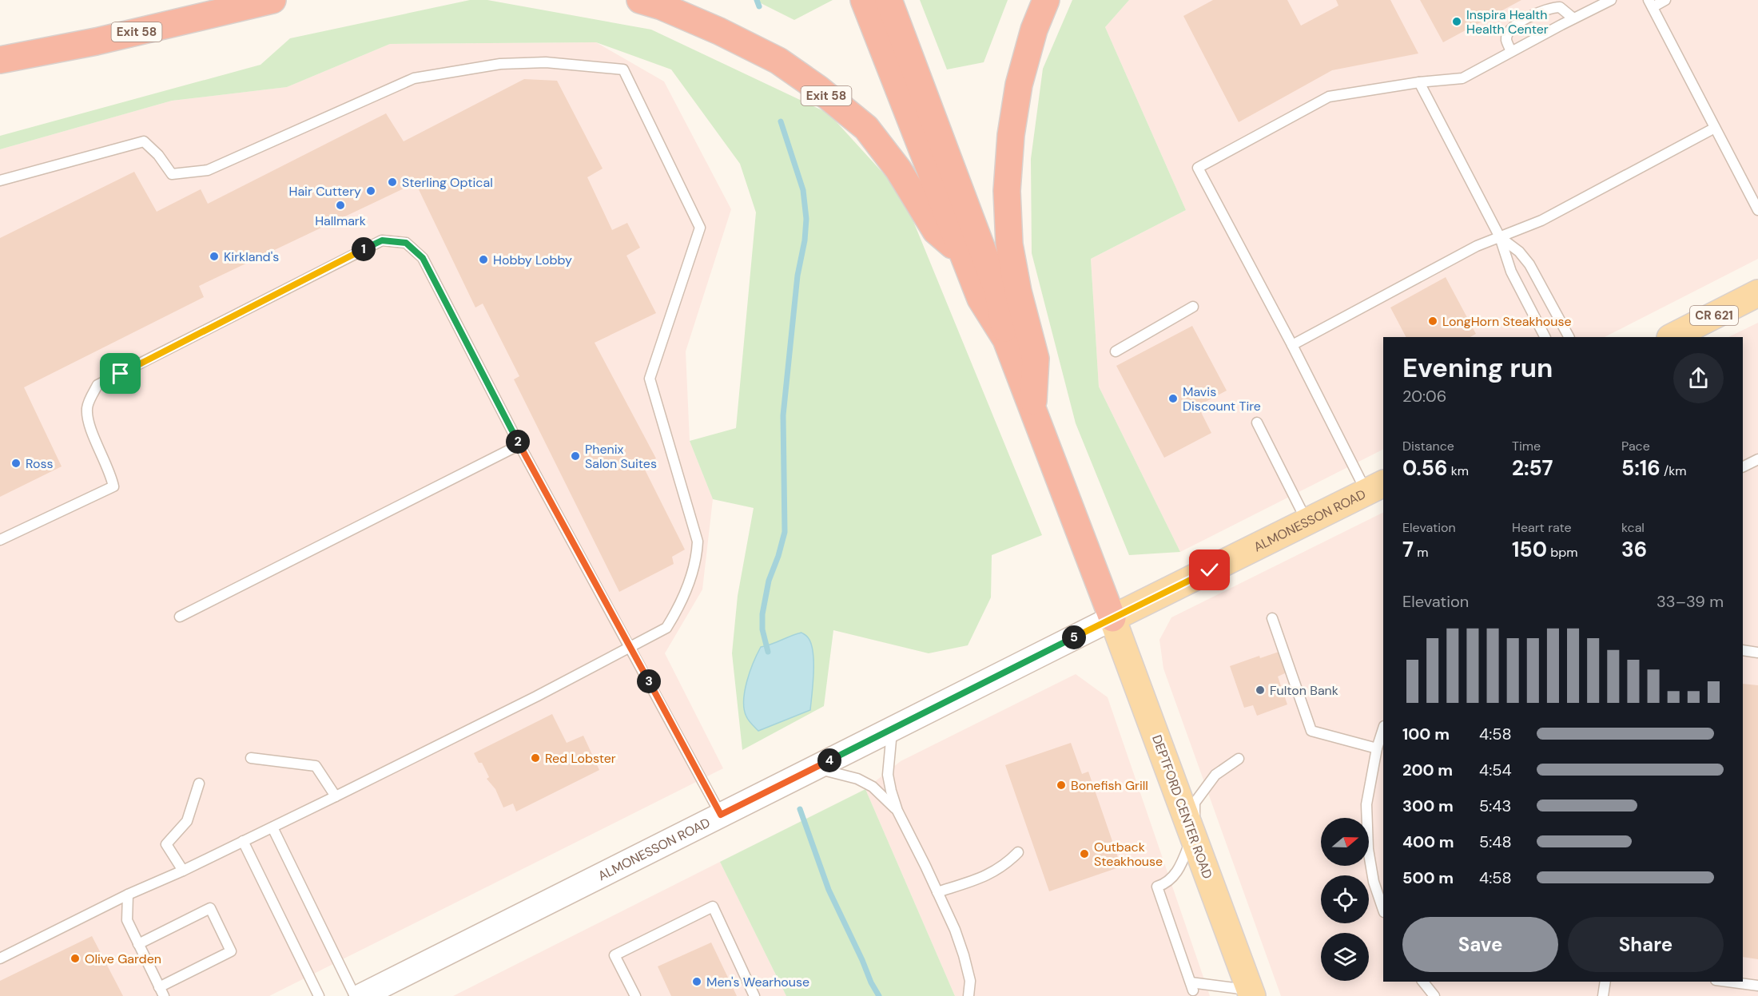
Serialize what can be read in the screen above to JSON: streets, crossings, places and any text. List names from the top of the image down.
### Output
{
  "streets": {
    "highway": ["Exit 58"],
    "main road": ["CR 621", "ALMONESSON ROAD", "DEPTFORD CENTER ROAD"]
  },
  "crossings": [
    ["ALMONESSON ROAD", "DEPTFORD CENTER ROAD"]
  ],
  "places": [
    "Inspira Health Health Center",
    "Sterling Optical",
    "Hair Cuttery",
    "Hallmark",
    "Kirkland's",
    "Hobby Lobby",
    "LongHorn Steakhouse",
    "Mavis Discount Tire",
    "Phenix Salon Suites",
    "Ross",
    "Fulton Bank",
    "Red Lobster",
    "Bonefish Grill",
    "Outback Steakhouse",
    "Olive Garden",
    "Men's Wearhouse"
  ],
  "north": "right",
  "page": {
    "pins": [
      "1",
      "2",
      "5",
      "3",
      "4"
    ],
    "heading": ["Evening run", "20:06"],
    "stats": [
      ["Distance", "0.56 km"],
      ["Time", "2:57"],
      ["Pace", "5:16 /km"],
      ["Elevation", "7 m"],
      ["Heart rate", "150 bpm"],
      ["kcal", "36"]
    ],
    "chart": ["Elevation", "33–39 m"],
    "list": [
      {
        "name": "100 m",
        "note": "4:58"
      },
      {
        "name": "200 m",
        "note": "4:54"
      },
      {
        "name": "300 m",
        "note": "5:43"
      },
      {
        "name": "400 m",
        "note": "5:48"
      },
      {
        "name": "500 m",
        "note": "4:58"
      }
    ],
    "buttons": ["Save", "Share"]
  }
}
